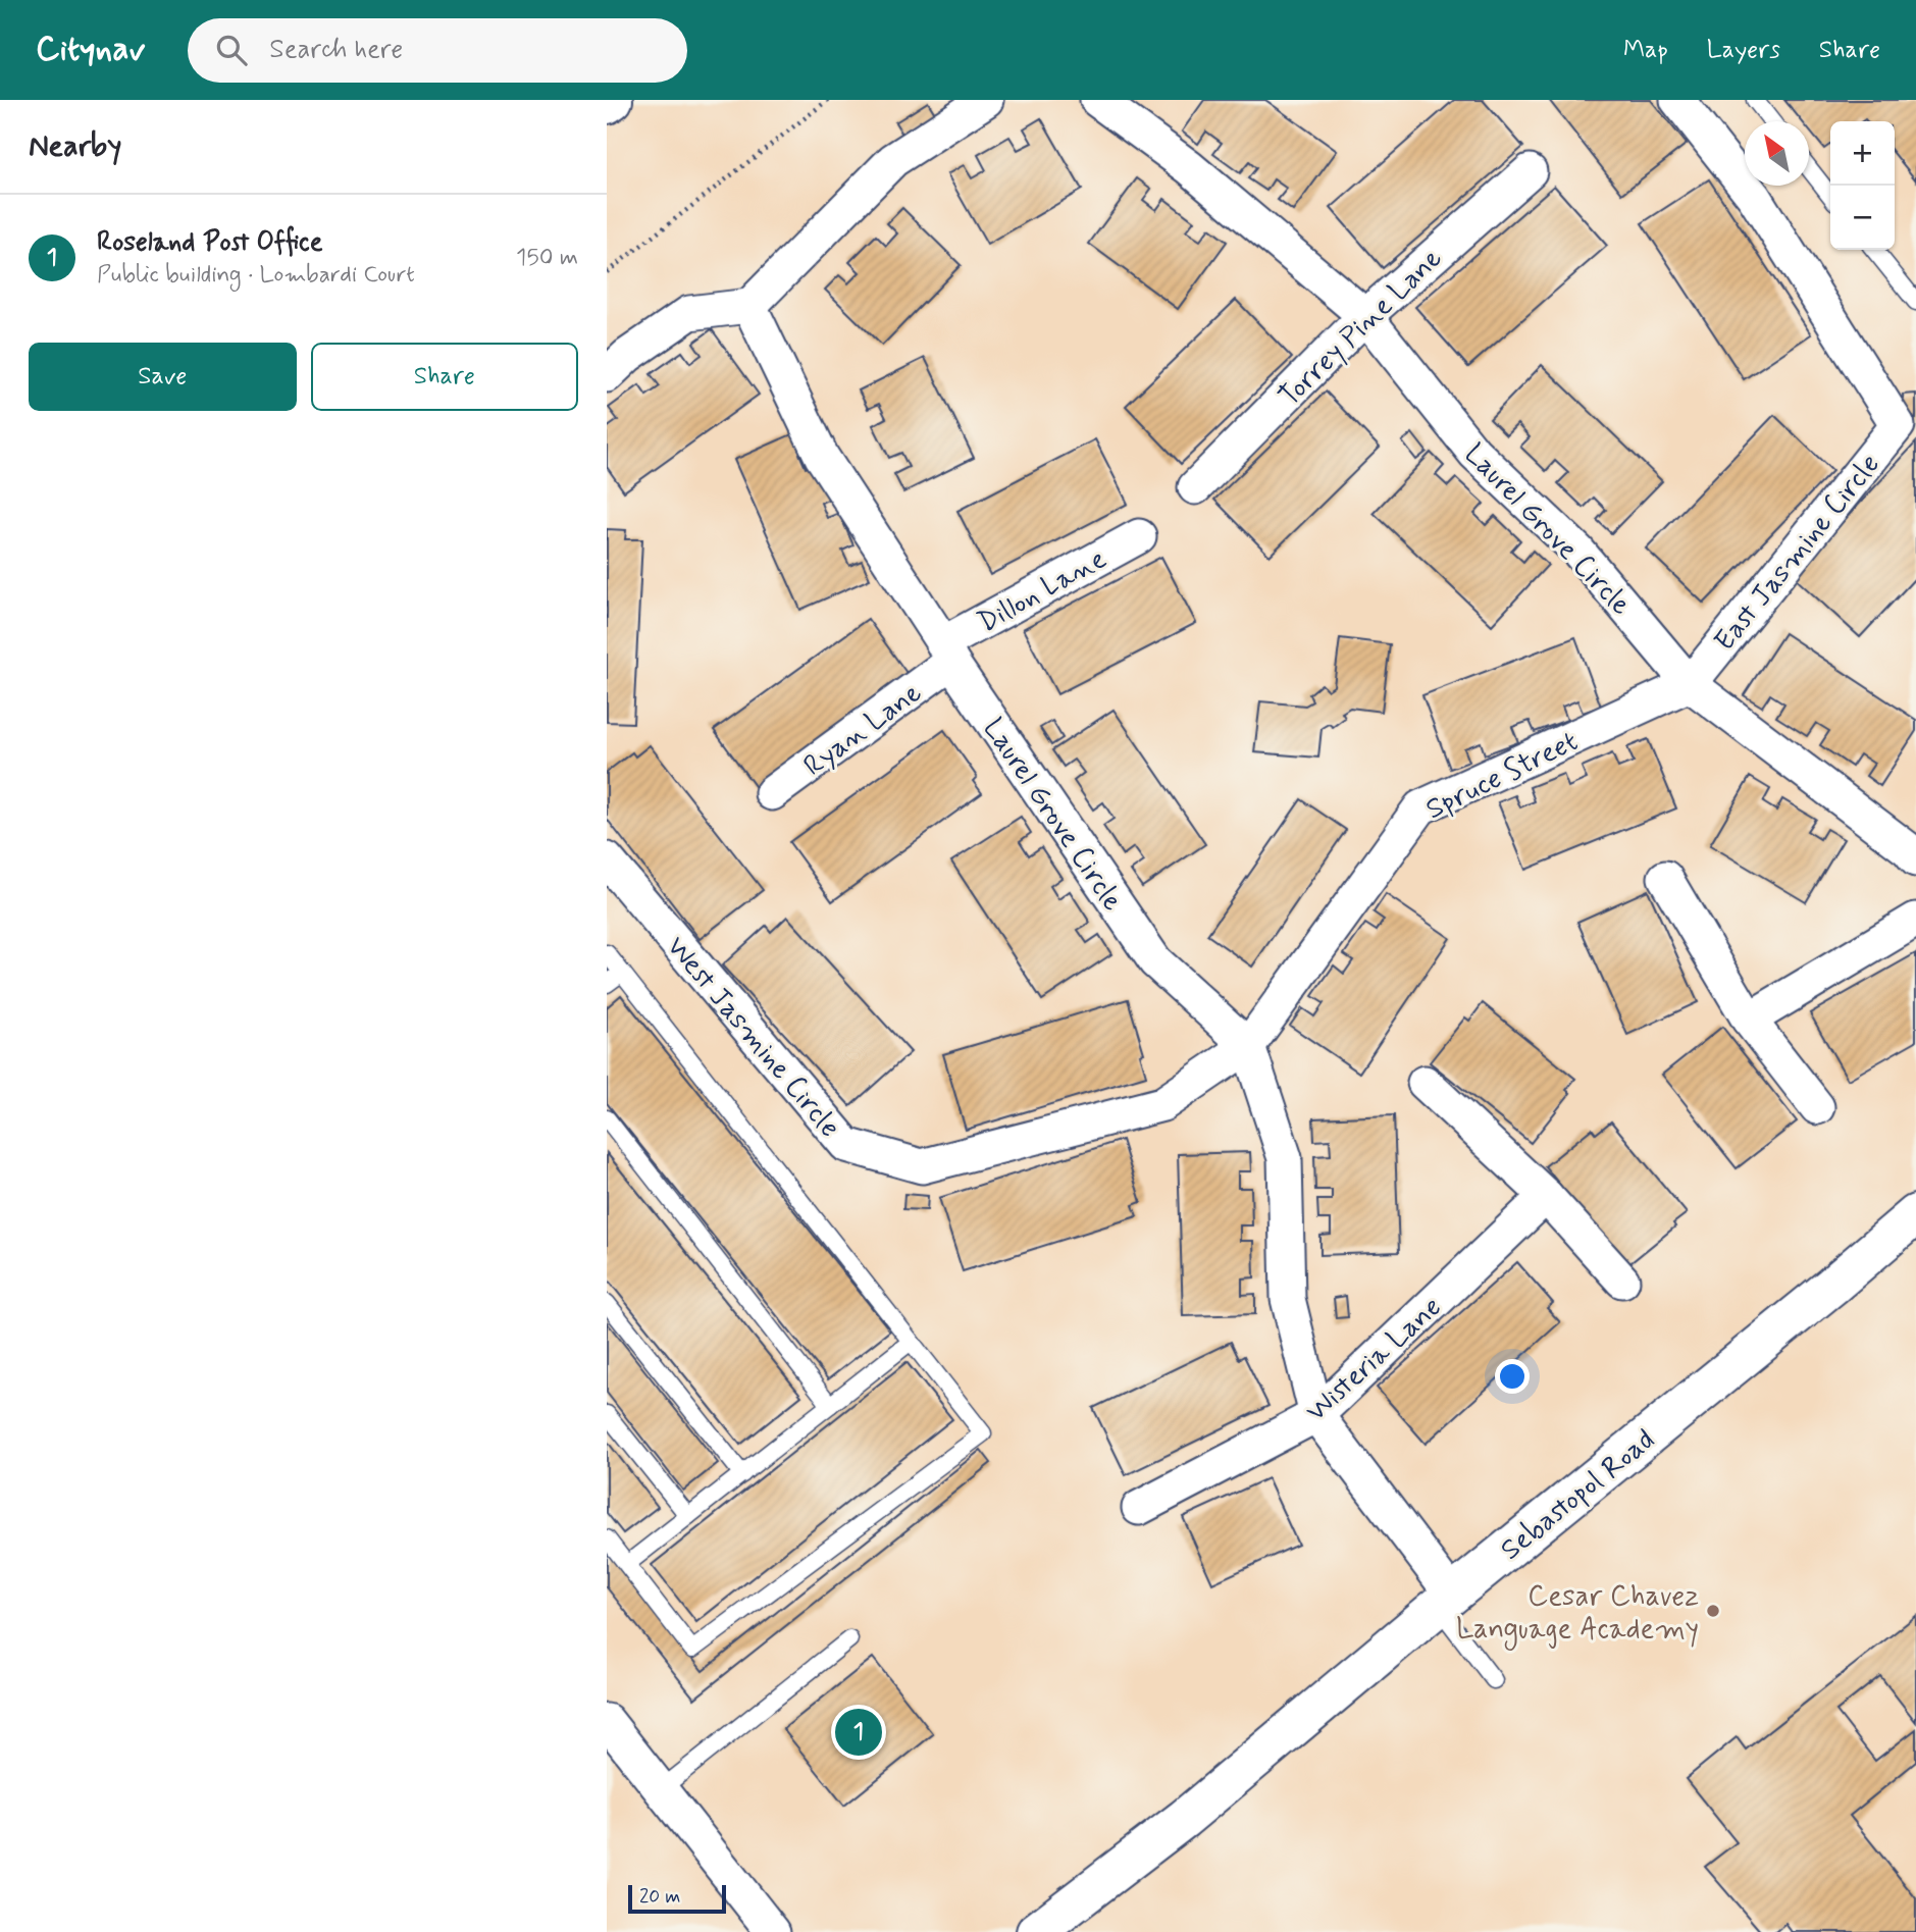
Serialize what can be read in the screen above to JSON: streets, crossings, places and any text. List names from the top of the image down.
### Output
{
  "streets": {
    "main road": ["Sebastopol Road"],
    "street": [
      "Torrey Pine Lane",
      "Laurel Grove Circle",
      "East Jasmine Circle",
      "Dillon Lane",
      "Ryan Lane",
      "Spruce Street",
      "West Jasmine Circle",
      "Wisteria Lane"
    ]
  },
  "crossings": [
    ["Torrey Pine Lane", "Laurel Grove Circle"],
    ["Laurel Grove Circle", "East Jasmine Circle"],
    ["Laurel Grove Circle", "Dillon Lane"],
    ["Laurel Grove Circle", "Ryan Lane"],
    ["Laurel Grove Circle", "Spruce Street"],
    ["Laurel Grove Circle", "West Jasmine Circle"],
    ["Laurel Grove Circle", "Wisteria Lane"],
    ["Laurel Grove Circle", "Sebastopol Road"],
    ["East Jasmine Circle", "Spruce Street"],
    ["Dillon Lane", "Ryan Lane"],
    ["Spruce Street", "West Jasmine Circle"]
  ],
  "places": ["Cesar Chavez Language Academy"],
  "scale_bar": "20 m",
  "north": "top left",
  "page": {
    "header": "Citynav",
    "search": "Search here",
    "nav": ["Map", "Layers", "Share"],
    "heading": "Nearby",
    "map_buttons": ["+", "−"],
    "list": [
      {
        "mark": "1",
        "name": "Roseland Post Office",
        "note": "Public building · Lombardi Court",
        "value": "150 m"
      }
    ],
    "buttons": ["Save", "Share"],
    "pins": "1",
    "scale": "20 m"
  }
}
